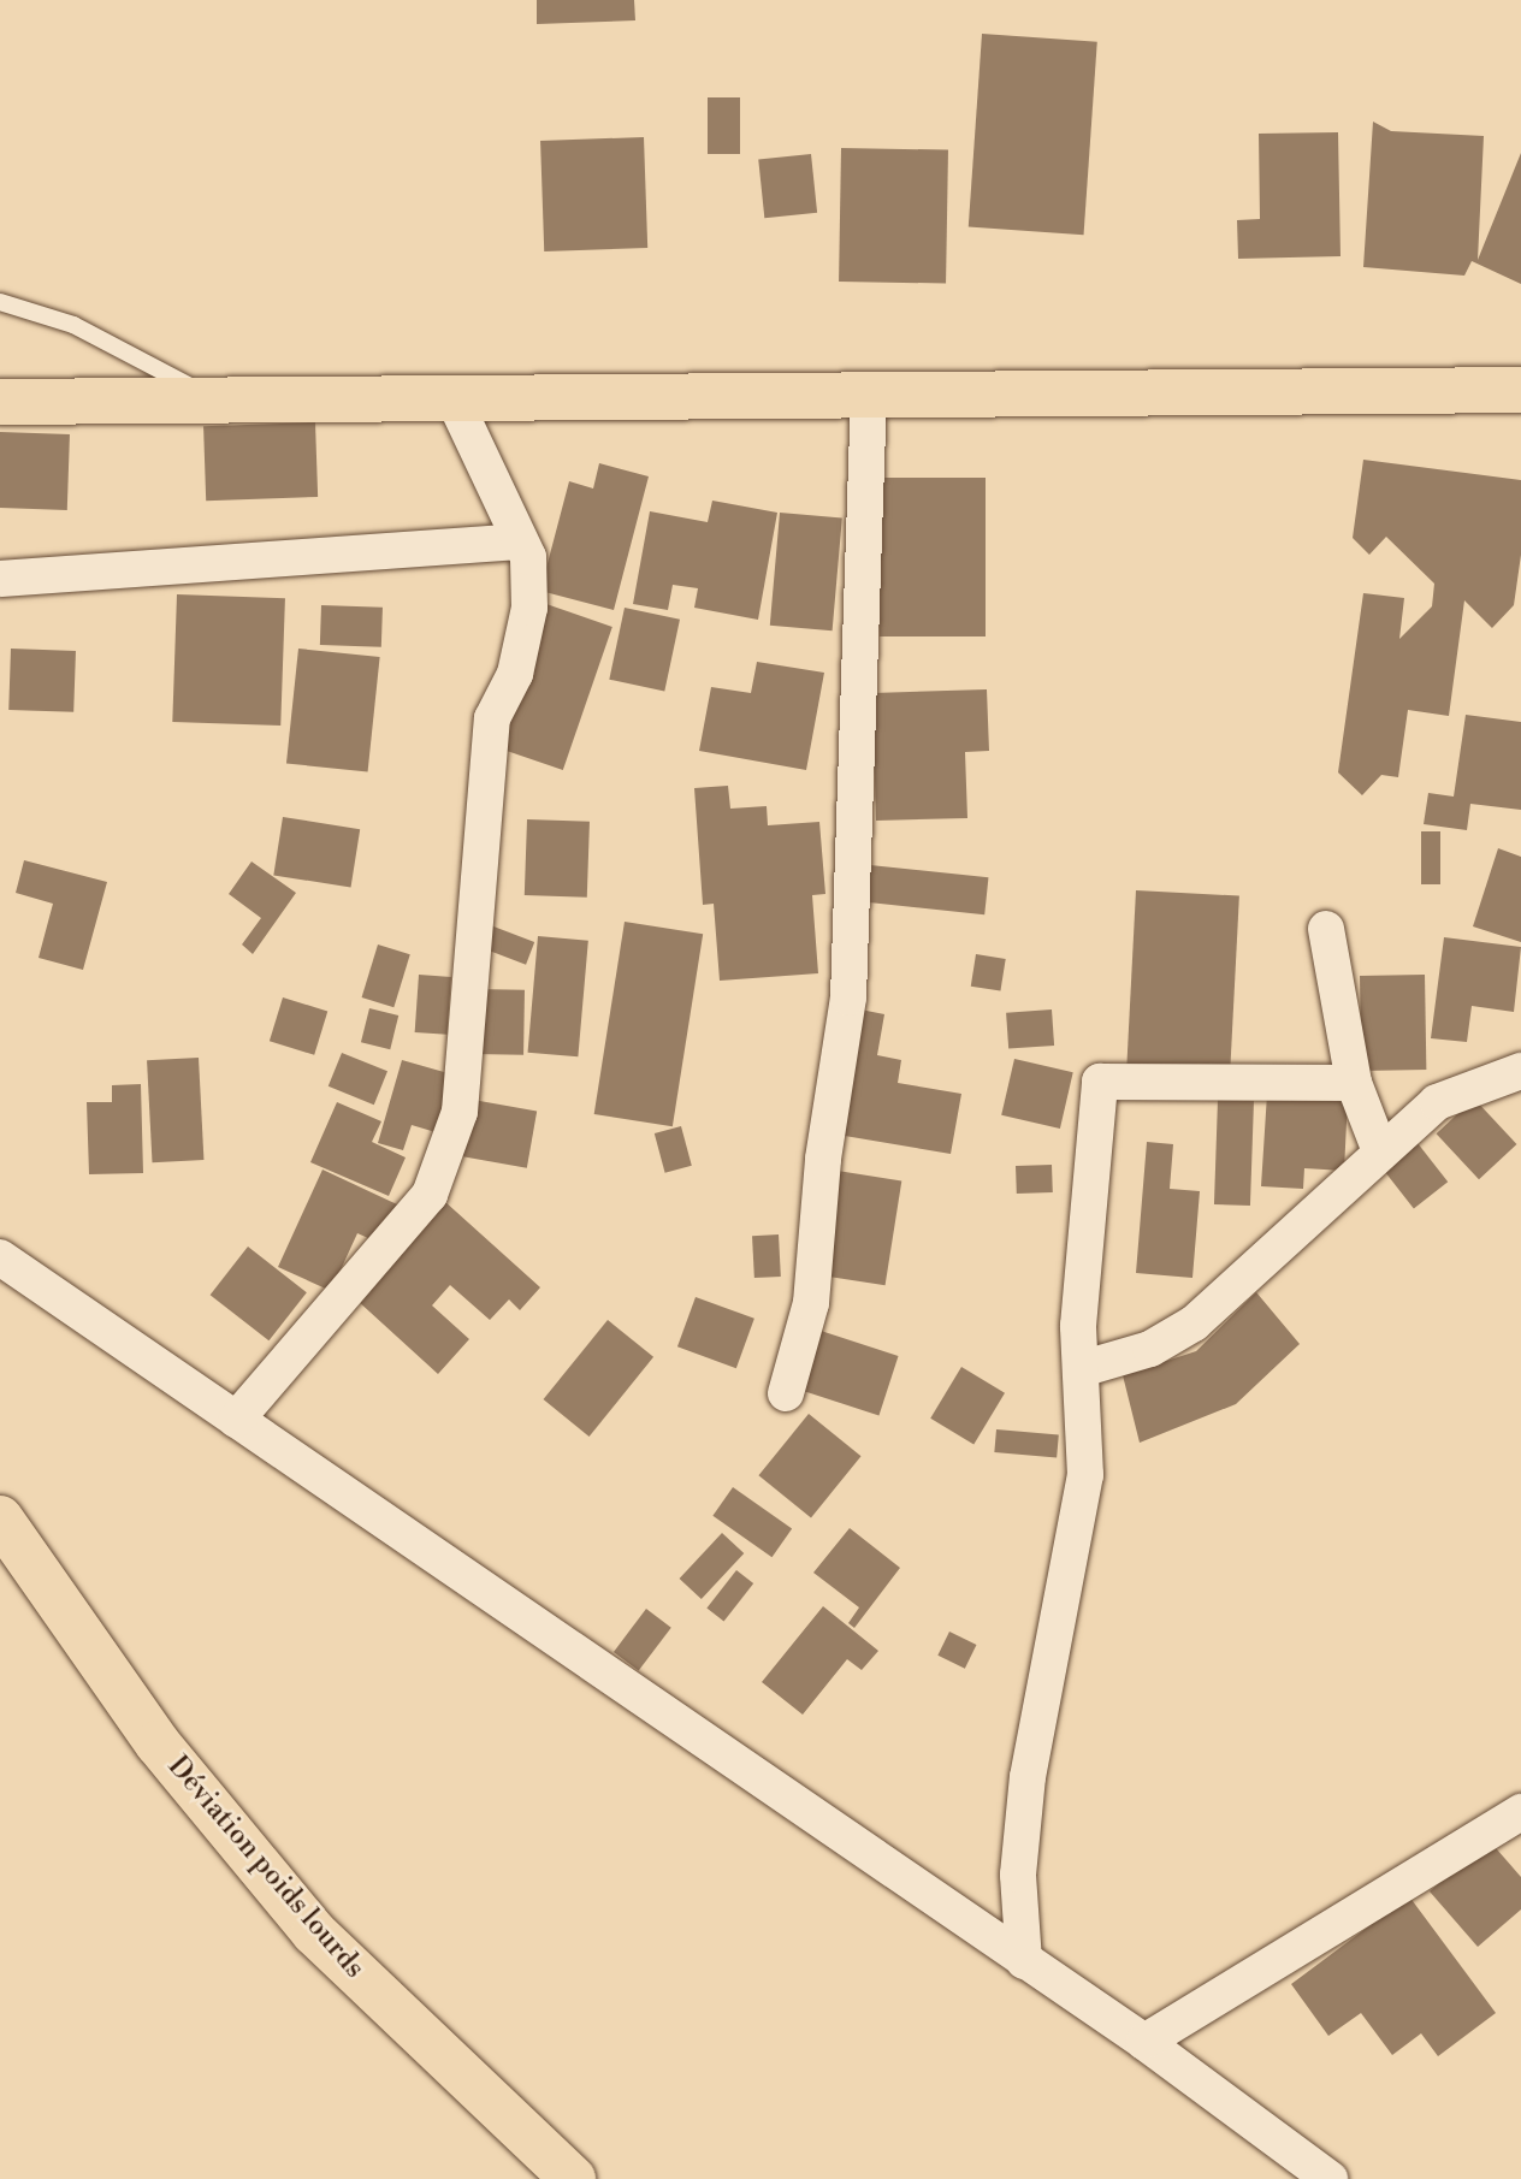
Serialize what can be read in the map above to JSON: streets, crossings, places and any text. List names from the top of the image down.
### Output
{
  "streets": {
    "main road": ["Déviation poids lourds"]
  }
}
